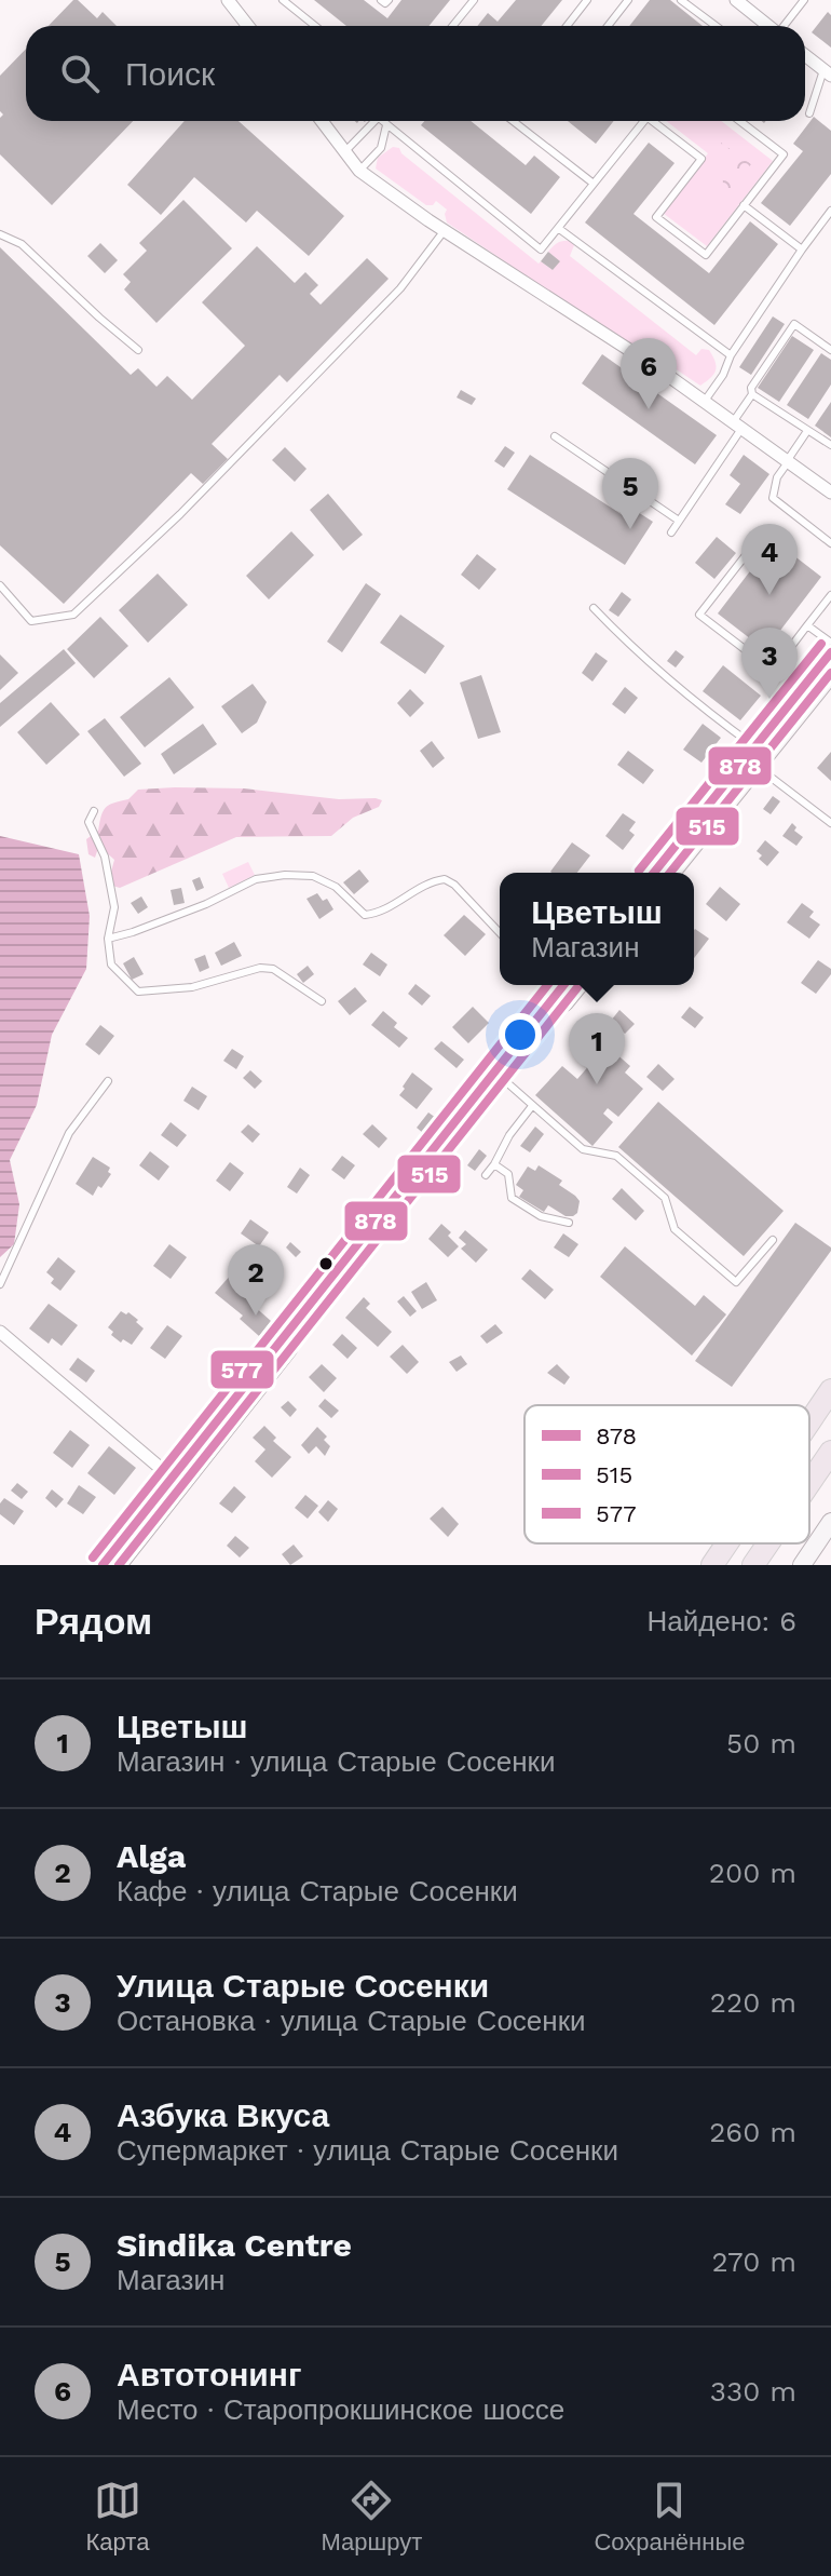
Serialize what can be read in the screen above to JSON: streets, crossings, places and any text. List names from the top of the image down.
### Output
{
  "lines": ["transit line 577", "transit line 878", "transit line 515"],
  "legend": ["878", "515", "577"],
  "page": {
    "search": "Поиск",
    "pins": [
      "6",
      "5",
      "4",
      "3",
      "1",
      "2"
    ],
    "popup": ["Цветыш", "Магазин"],
    "heading": ["Рядом", "Найдено: 6"],
    "list": [
      {
        "mark": "1",
        "name": "Цветыш",
        "note": "Магазин · улица Старые Сосенки",
        "value": "50 m"
      },
      {
        "mark": "2",
        "name": "Alga",
        "note": "Кафе · улица Старые Сосенки",
        "value": "200 m"
      },
      {
        "mark": "3",
        "name": "Улица Старые Сосенки",
        "note": "Остановка · улица Старые Сосенки",
        "value": "220 m"
      },
      {
        "mark": "4",
        "name": "Азбука Вкуса",
        "note": "Супермаркет · улица Старые Сосенки",
        "value": "260 m"
      },
      {
        "mark": "5",
        "name": "Sindika Centre",
        "note": "Магазин",
        "value": "270 m"
      },
      {
        "mark": "6",
        "name": "Автотонинг",
        "note": "Место · Старопрокшинское шоссе",
        "value": "330 m"
      }
    ],
    "nav": ["Карта", "Маршрут", "Сохранённые"]
  }
}
